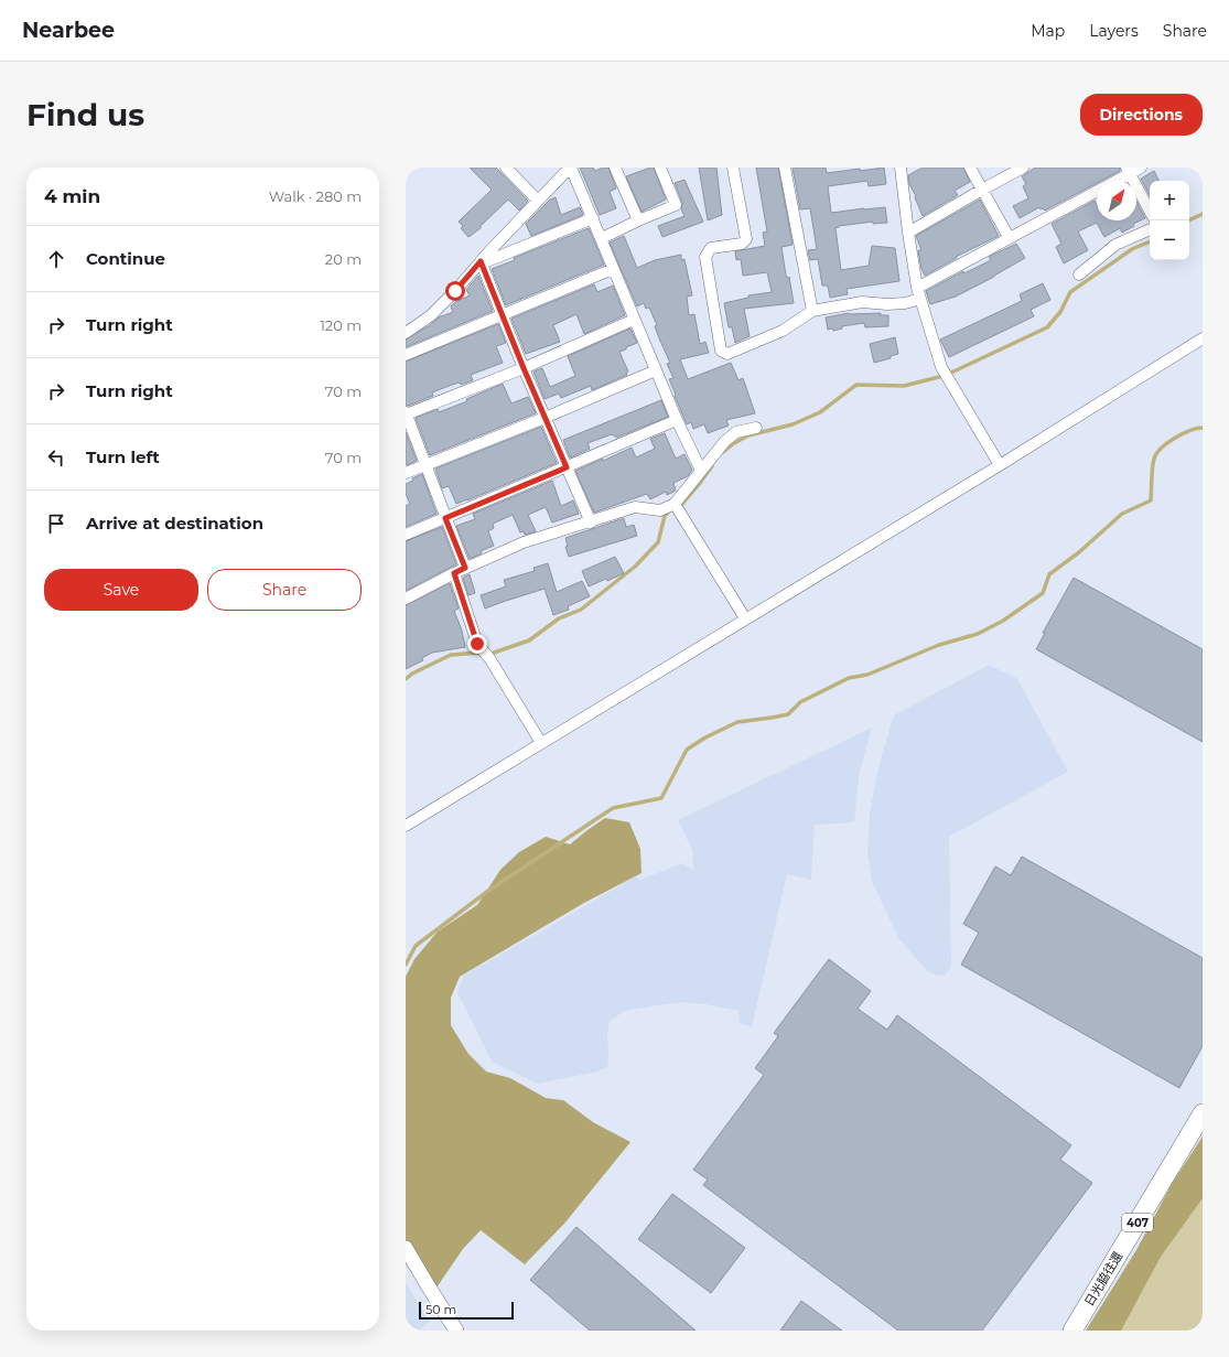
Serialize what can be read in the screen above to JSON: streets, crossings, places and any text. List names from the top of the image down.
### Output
{
  "streets": {
    "highway": ["407", "日光脇往還"]
  },
  "scale_bar": "50 m",
  "north": "top right",
  "page": {
    "header": "Nearbee",
    "nav": ["Map", "Layers", "Share"],
    "buttons": [
      "Directions",
      ["Save", "Share"]
    ],
    "title": "Find us",
    "heading": ["4 min", "Walk · 280 m"],
    "map_buttons": ["+", "−"],
    "list": [
      ["Continue", "20 m"],
      ["Turn right", "120 m"],
      ["Turn right", "70 m"],
      ["Turn left", "70 m"],
      "Arrive at destination"
    ],
    "scale": "50 m"
  }
}
